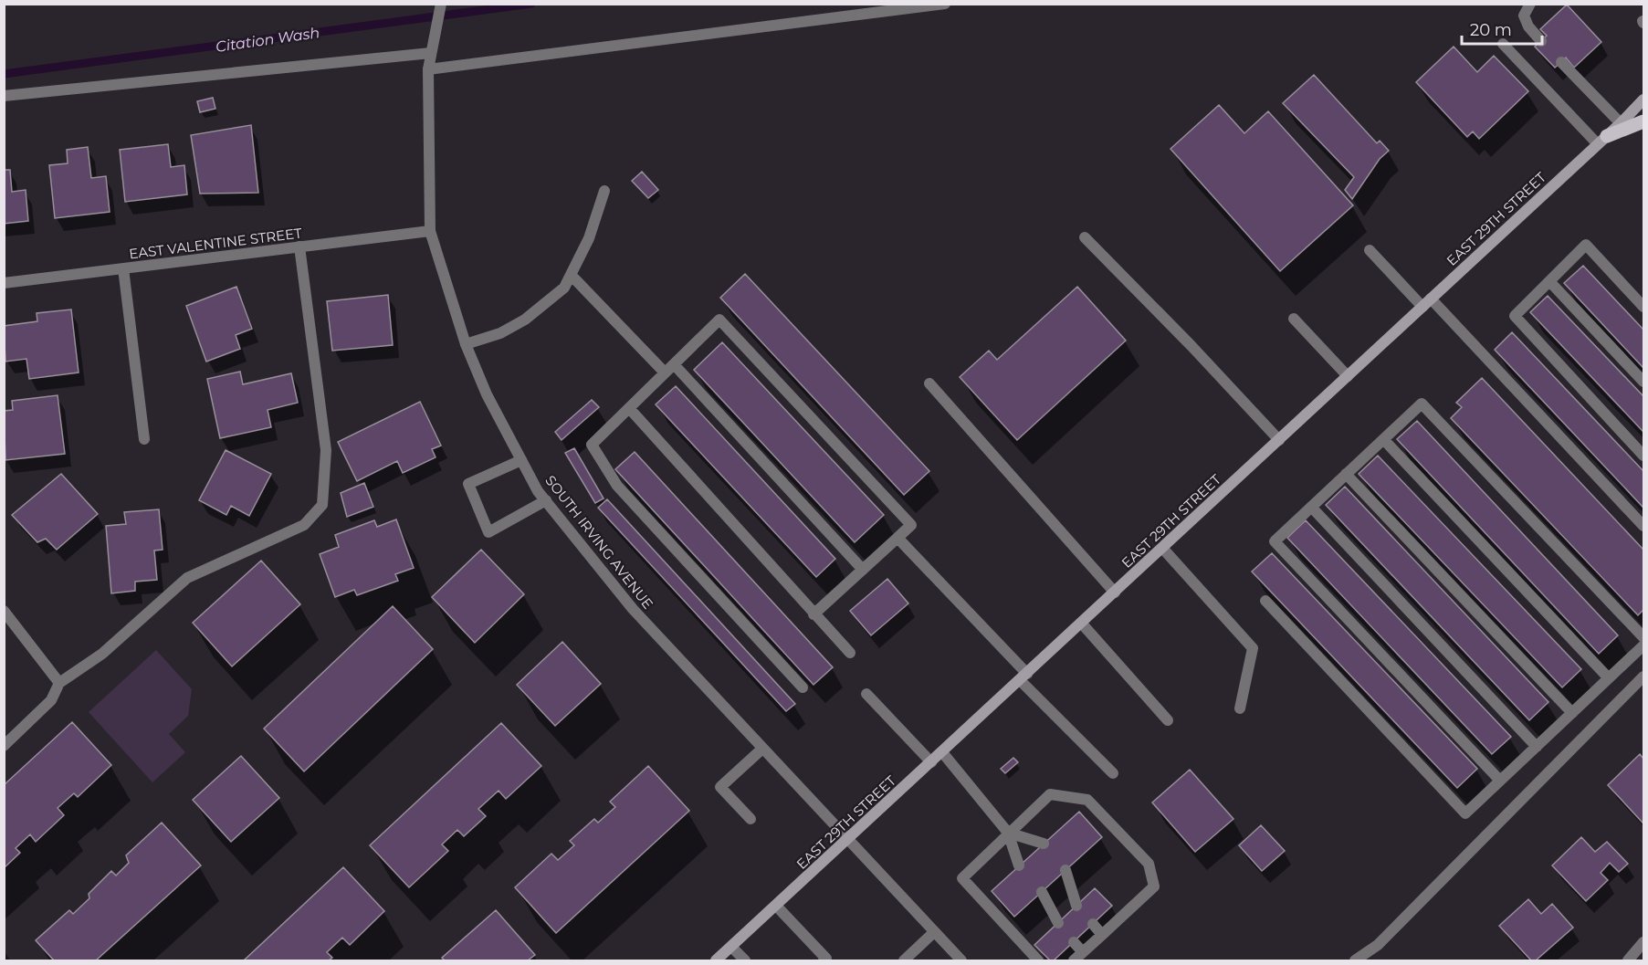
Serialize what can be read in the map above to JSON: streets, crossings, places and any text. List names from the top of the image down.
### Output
{
  "streets": {
    "street": ["EAST 29TH STREET", "EAST VALENTINE STREET", "SOUTH IRVING AVENUE"]
  },
  "crossings": [
    ["EAST 29TH STREET", "SOUTH IRVING AVENUE"],
    ["EAST VALENTINE STREET", "SOUTH IRVING AVENUE"]
  ],
  "water": ["Citation Wash"],
  "scale_bar": "20 m"
}
